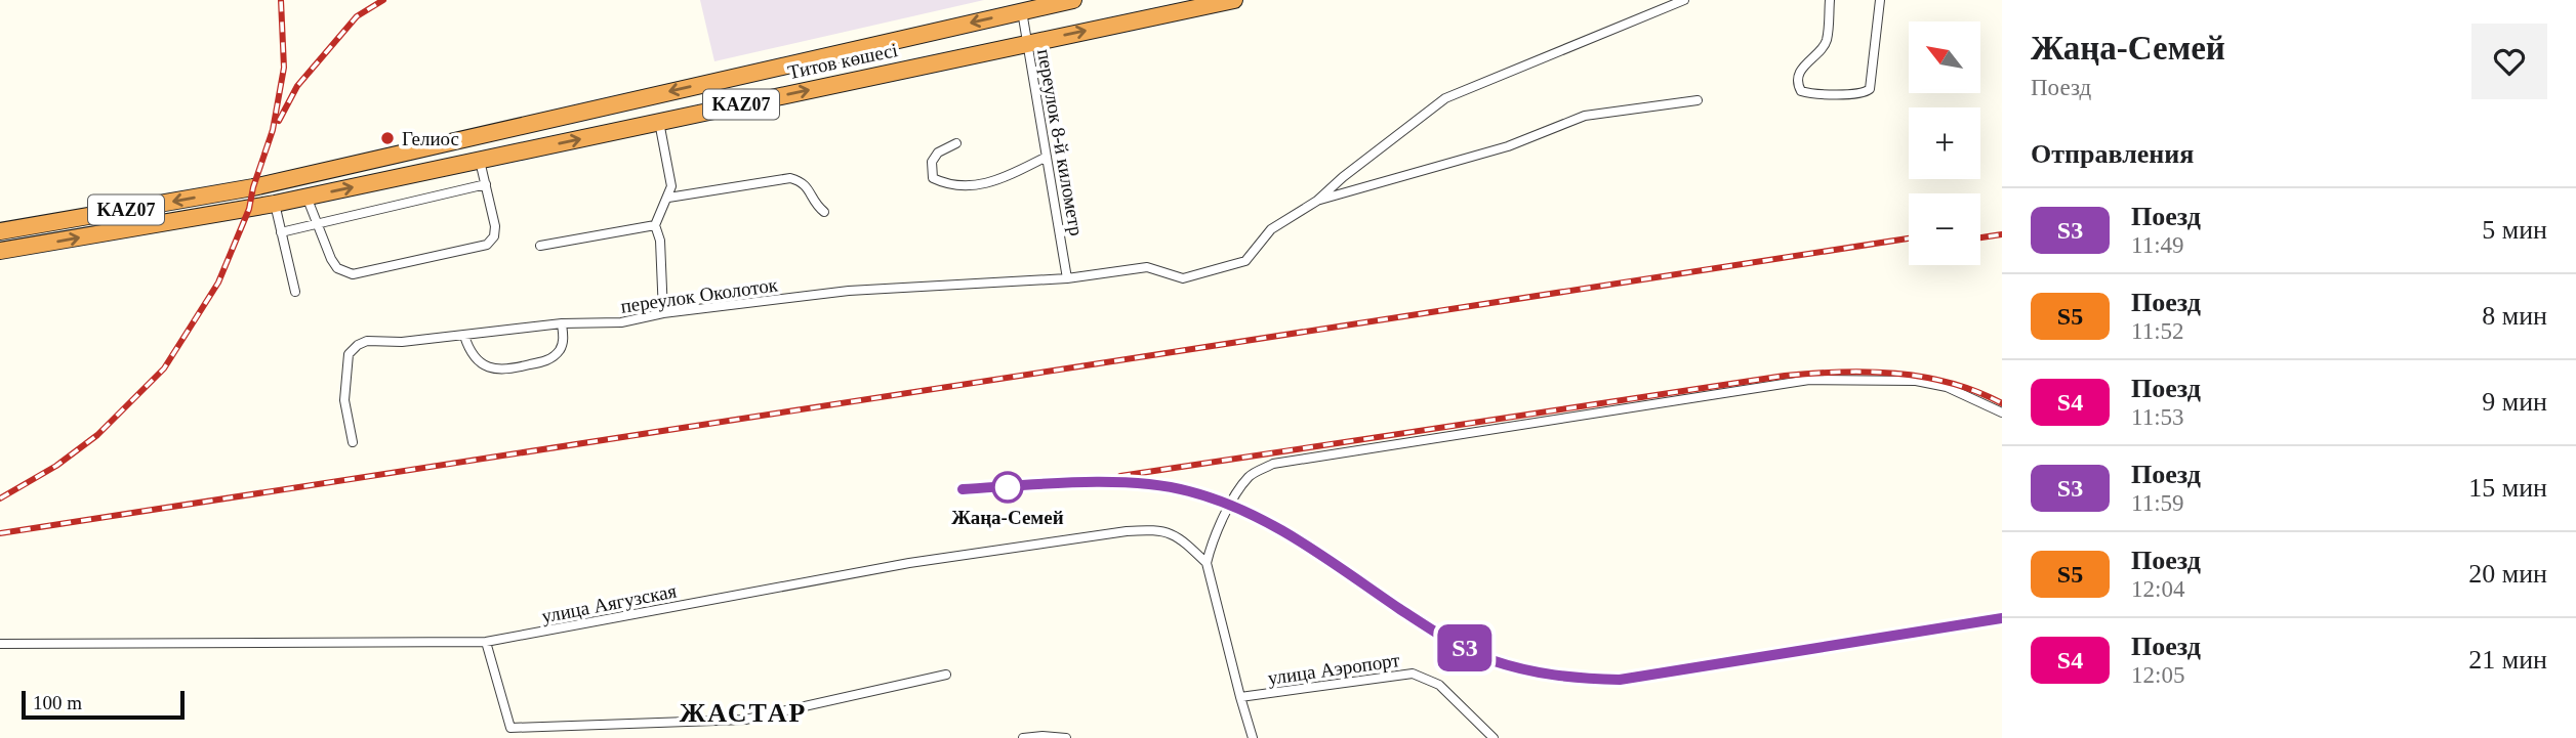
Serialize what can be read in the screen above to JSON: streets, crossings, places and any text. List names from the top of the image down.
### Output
{
  "streets": {
    "highway": ["Титов көшесі", "KAZ07"],
    "street": [
      "переулок 8-й километр",
      "переулок Околоток",
      "улица Аягузская",
      "улица Аэропорт"
    ]
  },
  "crossings": [
    ["Титов көшесі", "переулок 8-й километр"],
    ["переулок 8-й километр", "переулок Околоток"]
  ],
  "districts": ["ЖАСТАР"],
  "places": ["Гелиос", "Жаңа-Семей"],
  "scale_bar": "100 m",
  "north": "top left",
  "page": {
    "on_map": "S3",
    "heading": [
      ["Жаңа-Семей", "Поезд"],
      "Отправления"
    ],
    "map_buttons": ["+", "−"],
    "list": [
      {
        "mark": "S3",
        "name": "Поезд",
        "note": "11:49",
        "value": "5 мин"
      },
      {
        "mark": "S5",
        "name": "Поезд",
        "note": "11:52",
        "value": "8 мин"
      },
      {
        "mark": "S4",
        "name": "Поезд",
        "note": "11:53",
        "value": "9 мин"
      },
      {
        "mark": "S3",
        "name": "Поезд",
        "note": "11:59",
        "value": "15 мин"
      },
      {
        "mark": "S5",
        "name": "Поезд",
        "note": "12:04",
        "value": "20 мин"
      },
      {
        "mark": "S4",
        "name": "Поезд",
        "note": "12:05",
        "value": "21 мин"
      }
    ],
    "scale": "100 m"
  }
}
